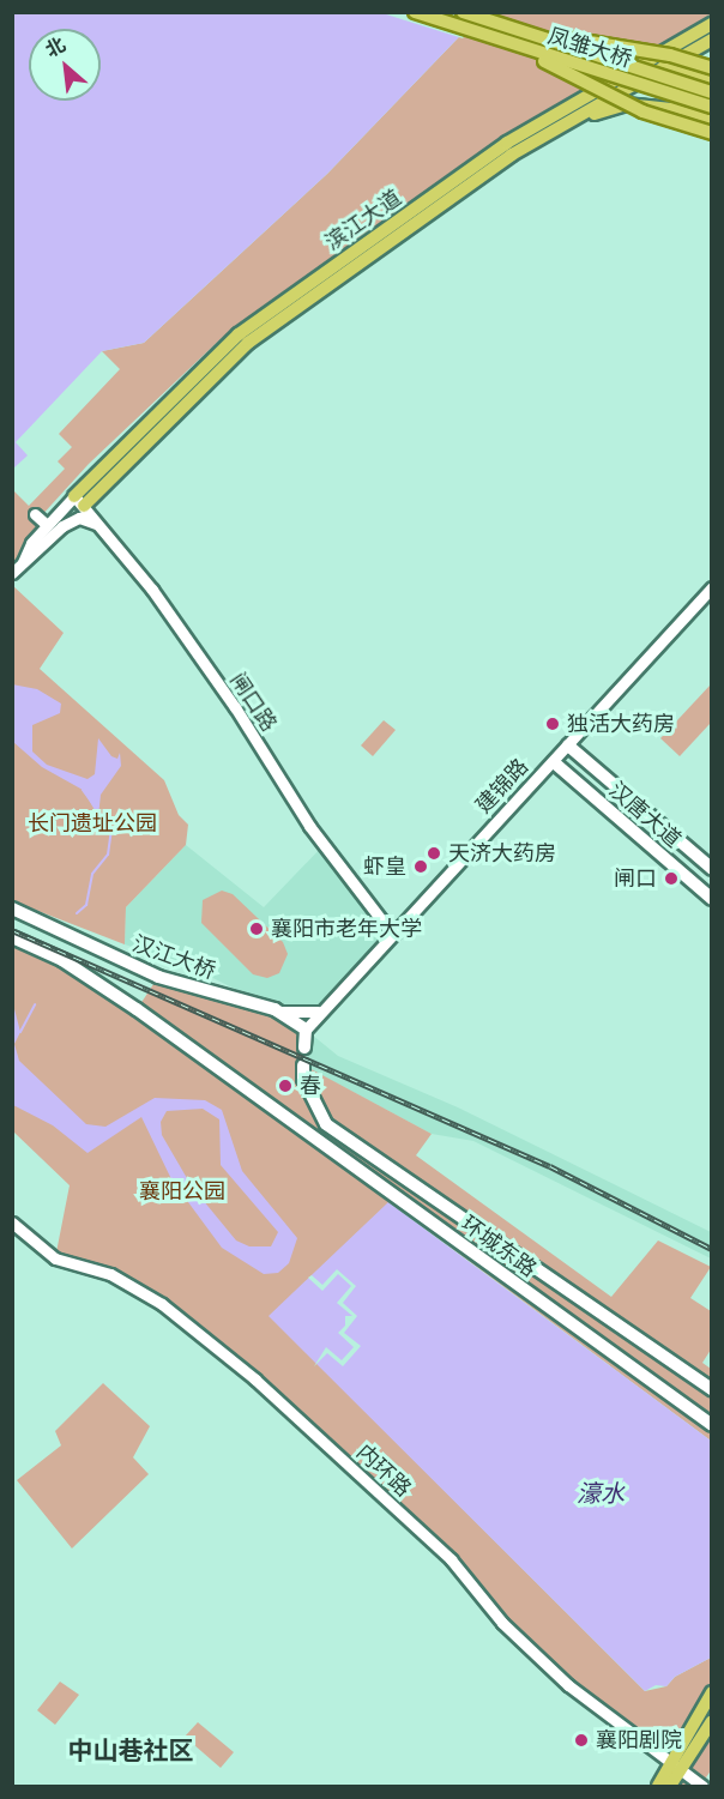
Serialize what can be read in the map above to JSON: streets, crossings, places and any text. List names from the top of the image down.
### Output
{
  "streets": {
    "main road": [
      "凤雏大桥",
      "滨江大道",
      "汉唐大道",
      "汉江大桥",
      "环城东路"
    ],
    "street": ["闸口路", "建锦路", "内环路"]
  },
  "crossings": [
    ["滨江大道", "闸口路"],
    ["闸口路", "建锦路"],
    ["建锦路", "汉唐大道"],
    ["建锦路", "汉江大桥"]
  ],
  "districts": ["中山巷社区"],
  "water": ["濠水"],
  "parks": ["长门遗址公园", "襄阳公园"],
  "places": [
    "独活大药房",
    "天济大药房",
    "虾皇",
    "闸口",
    "襄阳市老年大学",
    "春",
    "襄阳剧院"
  ],
  "north": "top left"
}
